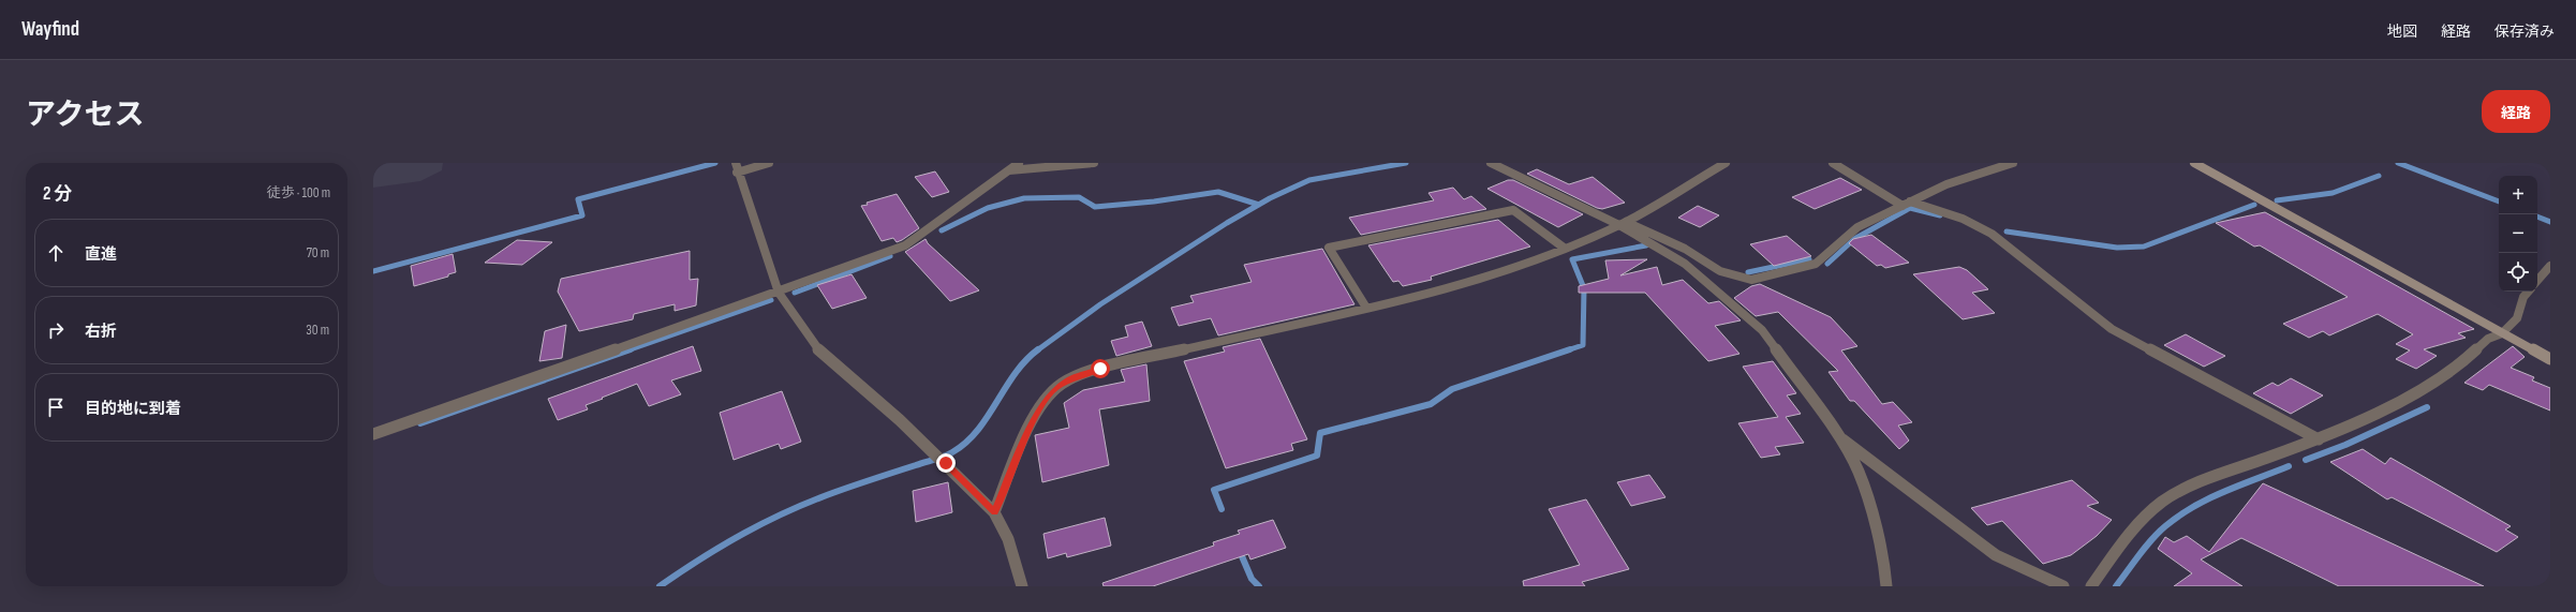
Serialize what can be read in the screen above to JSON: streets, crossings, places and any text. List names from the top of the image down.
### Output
{
  "page": {
    "header": "Wayfind",
    "nav": ["地図", "経路", "保存済み"],
    "title": "アクセス",
    "buttons": "経路",
    "heading": ["2 分", "徒歩 · 100 m"],
    "map_buttons": ["+", "−"],
    "list": [
      ["直進", "70 m"],
      ["右折", "30 m"],
      "目的地に到着"
    ]
  }
}
